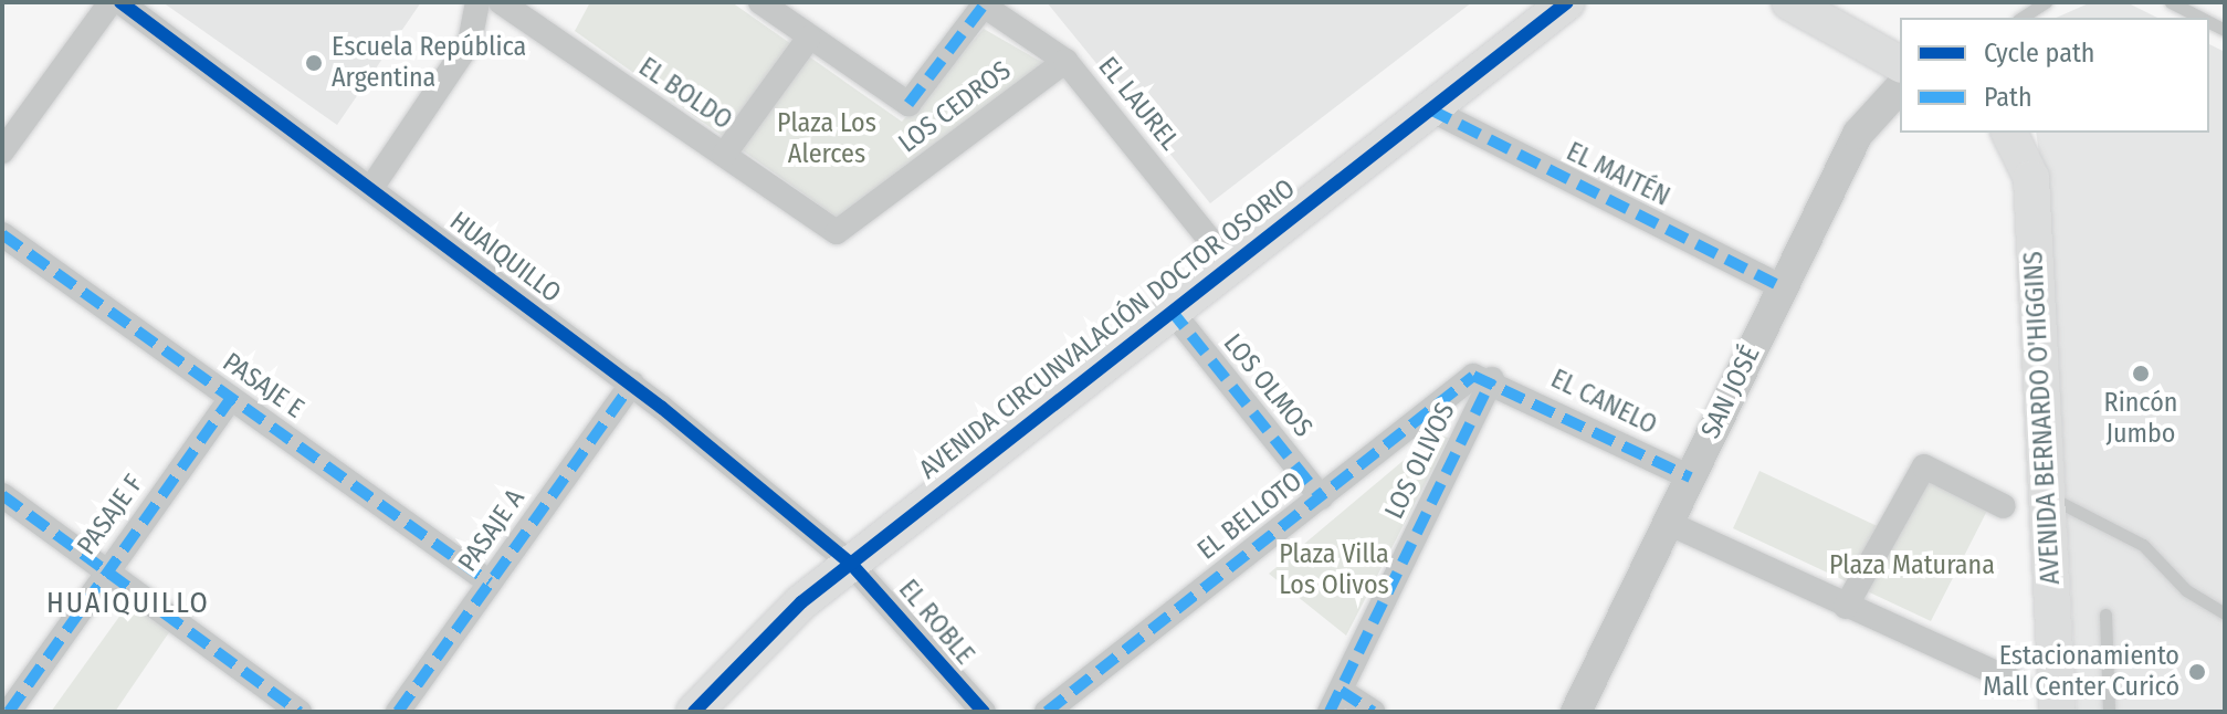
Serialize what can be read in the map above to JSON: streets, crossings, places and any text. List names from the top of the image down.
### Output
{
  "streets": {
    "main road": ["AVENIDA CIRCUNVALACIÓN DOCTOR OSORIO", "AVENIDA BERNARDO O'HIGGINS"],
    "street": [
      "EL BOLDO",
      "EL LAUREL",
      "LOS CEDROS",
      "EL MAITÉN",
      "HUAIQUILLO",
      "PASAJE E",
      "LOS OLMOS",
      "SAN JOSÉ",
      "EL CANELO",
      "LOS OLIVOS",
      "PASAJE F",
      "EL BELLOTO",
      "PASAJE A",
      "EL ROBLE"
    ]
  },
  "crossings": [
    ["EL BOLDO", "LOS CEDROS"],
    ["EL LAUREL", "LOS CEDROS"],
    ["EL LAUREL", "AVENIDA CIRCUNVALACIÓN DOCTOR OSORIO"],
    ["EL MAITÉN", "AVENIDA CIRCUNVALACIÓN DOCTOR OSORIO"],
    ["EL MAITÉN", "SAN JOSÉ"],
    ["HUAIQUILLO", "AVENIDA CIRCUNVALACIÓN DOCTOR OSORIO"],
    ["HUAIQUILLO", "PASAJE A"],
    ["HUAIQUILLO", "EL ROBLE"],
    ["AVENIDA CIRCUNVALACIÓN DOCTOR OSORIO", "LOS OLMOS"],
    ["AVENIDA CIRCUNVALACIÓN DOCTOR OSORIO", "EL ROBLE"],
    ["PASAJE E", "PASAJE F"],
    ["PASAJE E", "PASAJE A"],
    ["LOS OLMOS", "EL BELLOTO"],
    ["SAN JOSÉ", "EL CANELO"],
    ["EL CANELO", "LOS OLIVOS"],
    ["EL CANELO", "EL BELLOTO"],
    ["LOS OLIVOS", "EL BELLOTO"]
  ],
  "districts": ["HUAIQUILLO"],
  "parks": ["Plaza Los Alerces", "Plaza Villa Los Olivos", "Plaza Maturana"],
  "places": ["Escuela República Argentina", "Rincón Jumbo", "Estacionamiento Mall Center Curicó"],
  "legend": ["Cycle path", "Path"]
}
